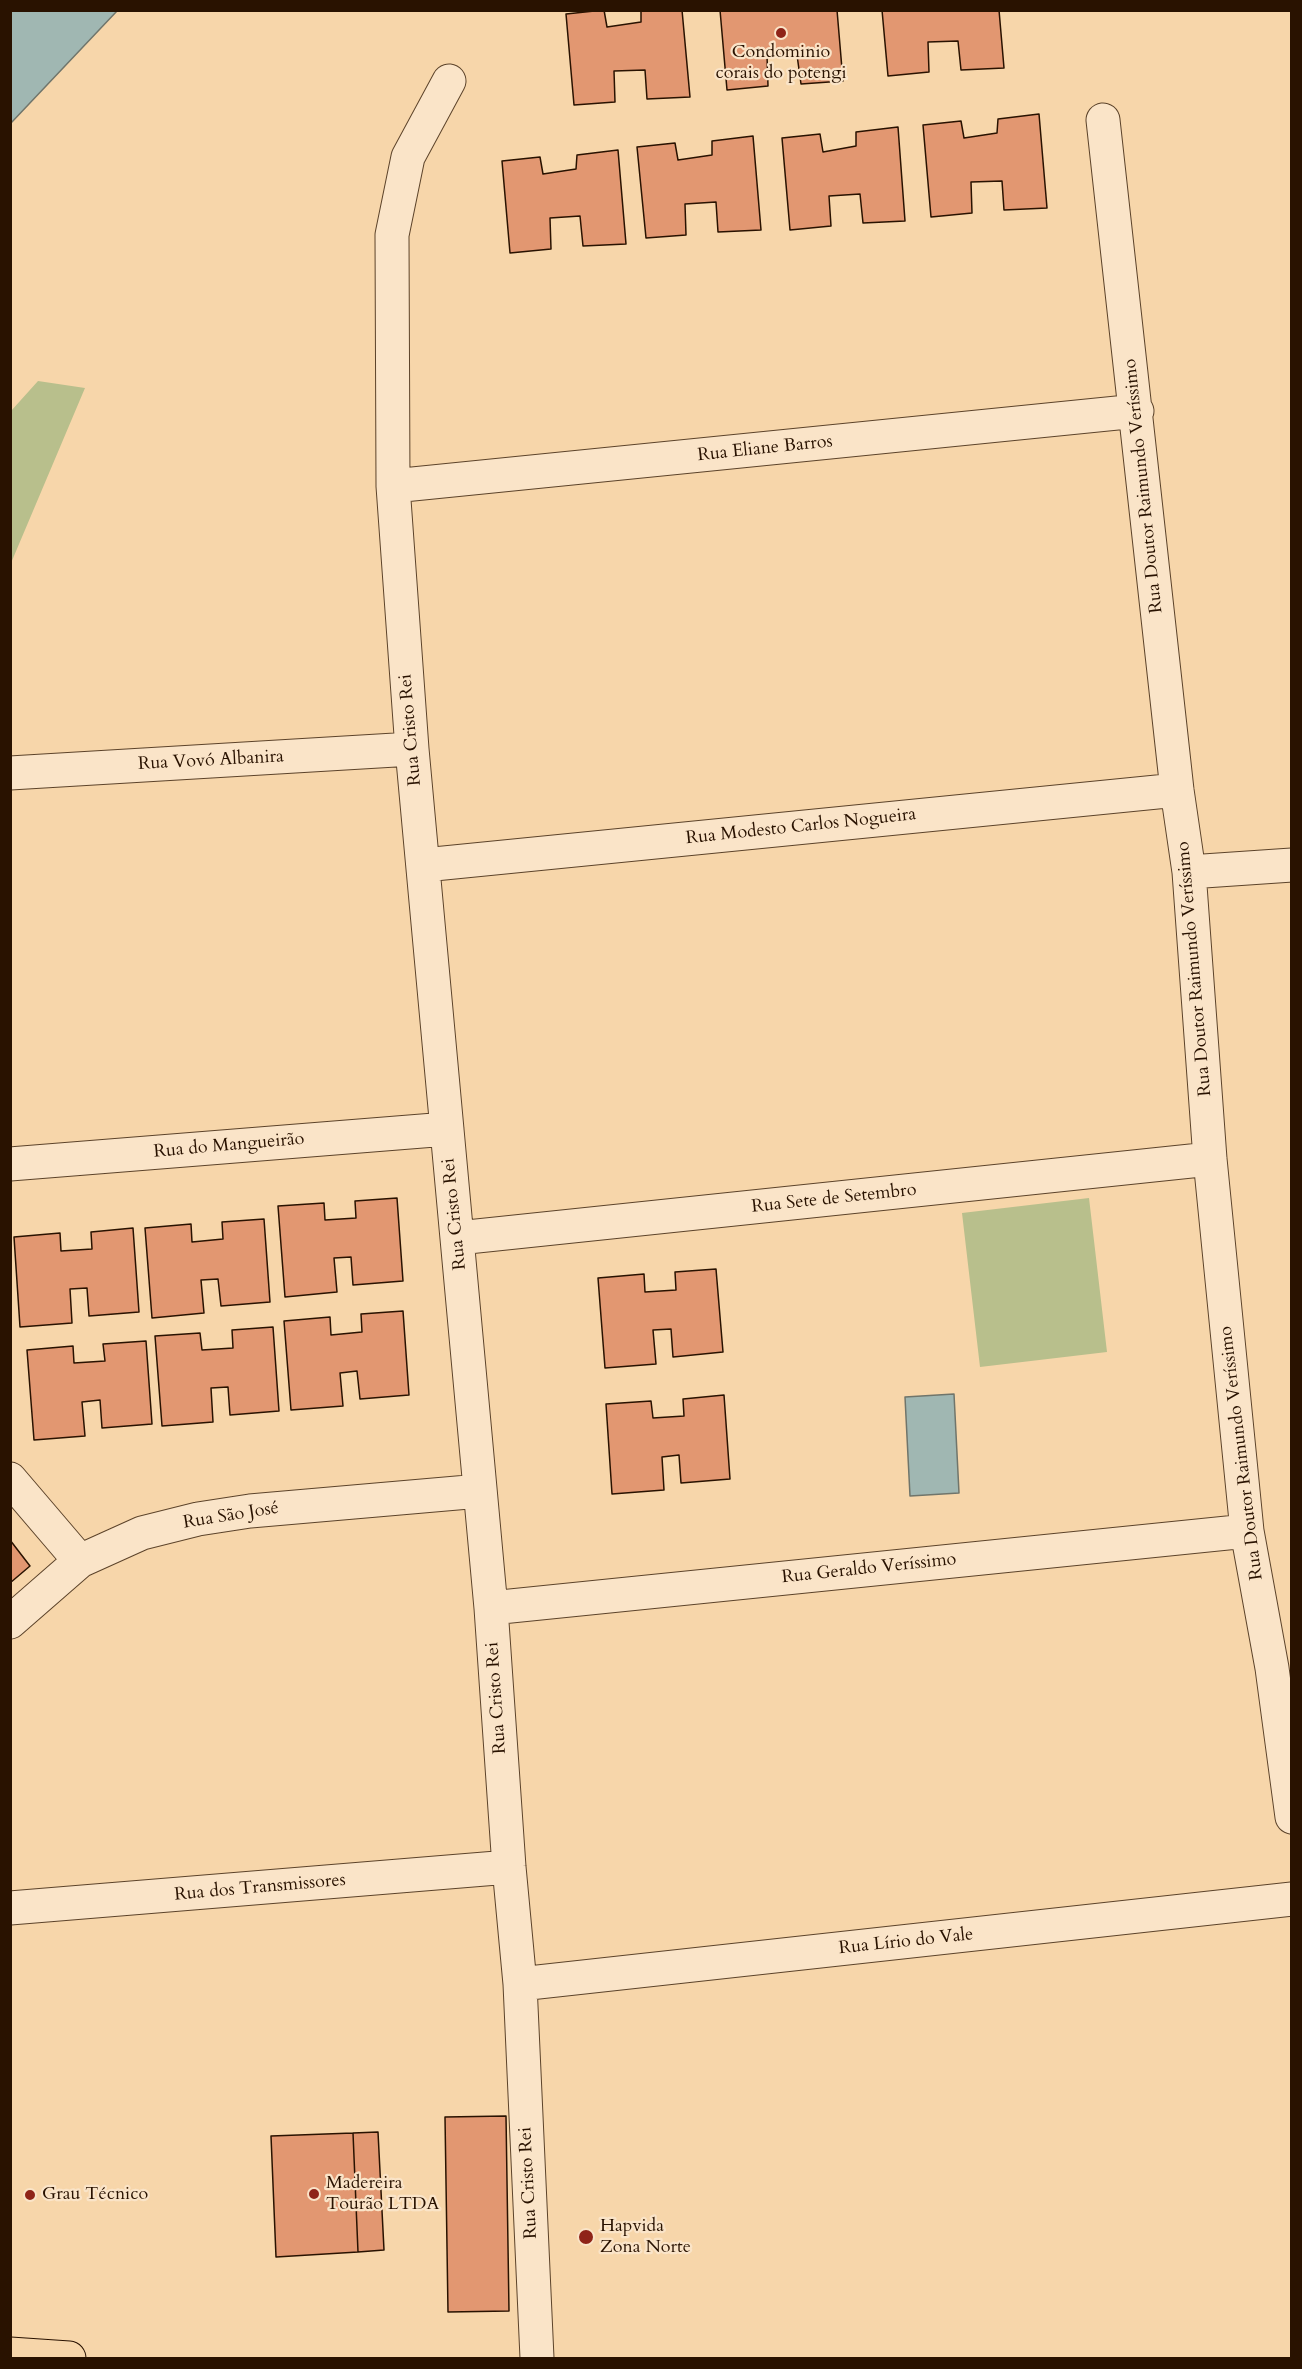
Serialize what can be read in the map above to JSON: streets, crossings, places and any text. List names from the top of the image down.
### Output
{
  "streets": {
    "street": [
      "Rua Eliane Barros",
      "Rua Doutor Raimundo Veríssimo",
      "Rua Cristo Rei",
      "Rua Vovó Albanira",
      "Rua Modesto Carlos Nogueira",
      "Rua do Mangueirão",
      "Rua Sete de Setembro",
      "Rua São José",
      "Rua Geraldo Veríssimo",
      "Rua dos Transmissores",
      "Rua Lírio do Vale"
    ]
  },
  "crossings": [
    ["Rua Eliane Barros", "Rua Doutor Raimundo Veríssimo"],
    ["Rua Eliane Barros", "Rua Cristo Rei"],
    ["Rua Doutor Raimundo Veríssimo", "Rua Modesto Carlos Nogueira"],
    ["Rua Doutor Raimundo Veríssimo", "Rua Sete de Setembro"],
    ["Rua Doutor Raimundo Veríssimo", "Rua Geraldo Veríssimo"],
    ["Rua Cristo Rei", "Rua Vovó Albanira"],
    ["Rua Cristo Rei", "Rua Modesto Carlos Nogueira"],
    ["Rua Cristo Rei", "Rua do Mangueirão"],
    ["Rua Cristo Rei", "Rua Sete de Setembro"],
    ["Rua Cristo Rei", "Rua São José"],
    ["Rua Cristo Rei", "Rua Geraldo Veríssimo"],
    ["Rua Cristo Rei", "Rua dos Transmissores"],
    ["Rua Cristo Rei", "Rua Lírio do Vale"]
  ],
  "places": [
    "Condominio corais do potengi",
    "Madereira Tourão LTDA",
    "Grau Técnico",
    "Hapvida Zona Norte"
  ]
}
